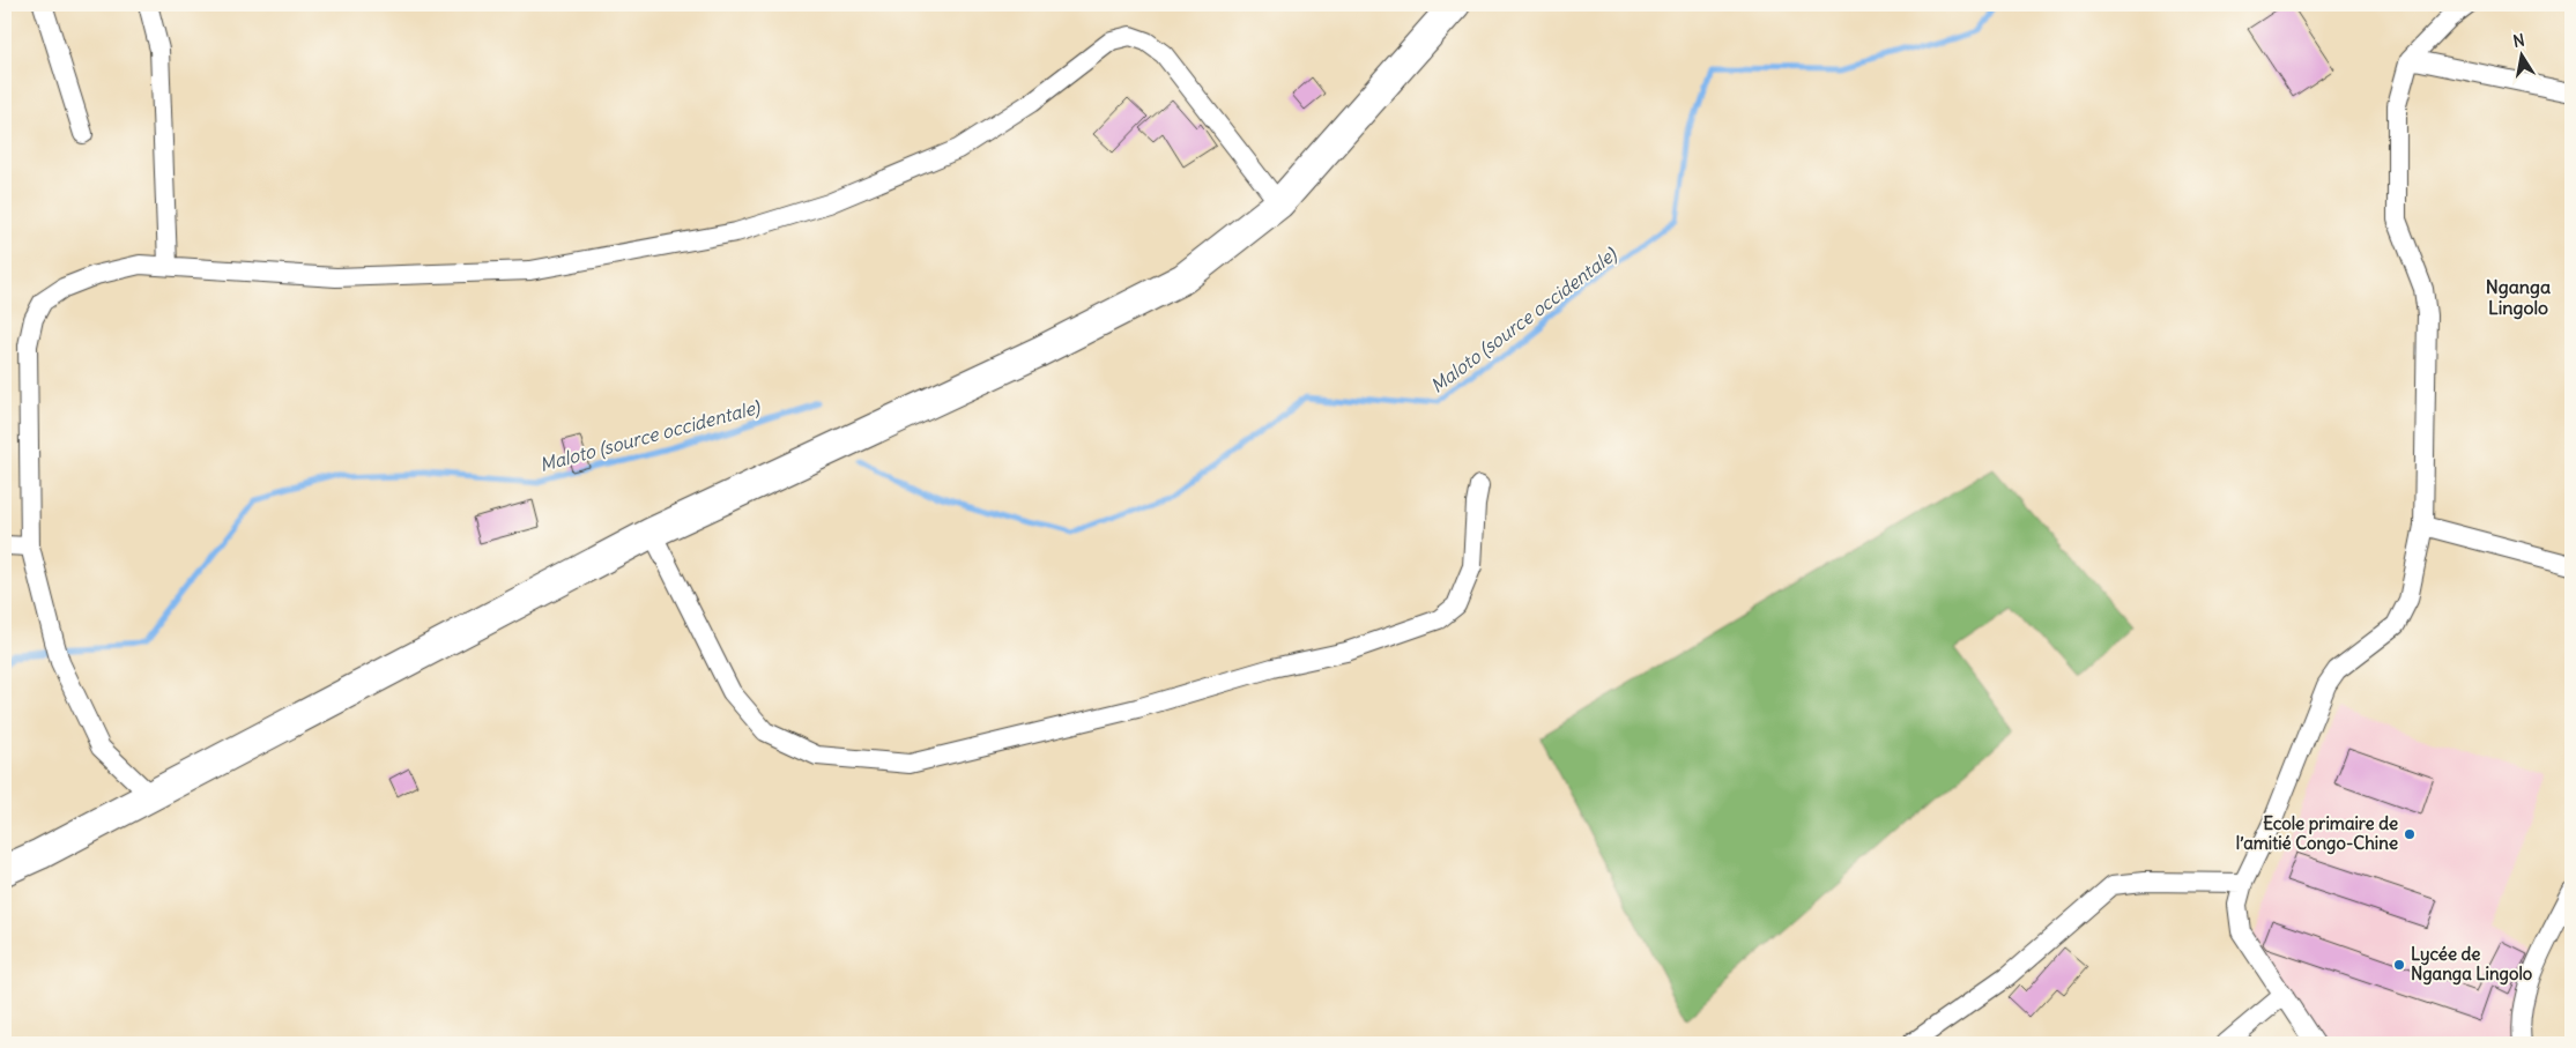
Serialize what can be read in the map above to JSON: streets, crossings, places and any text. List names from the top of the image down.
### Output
{
  "districts": ["Nganga Lingolo"],
  "water": ["Maloto (source occidentale)"],
  "places": ["Ecole primaire de l’amitié Congo-Chine", "Lycée de Nganga Lingolo"],
  "north": "top"
}
